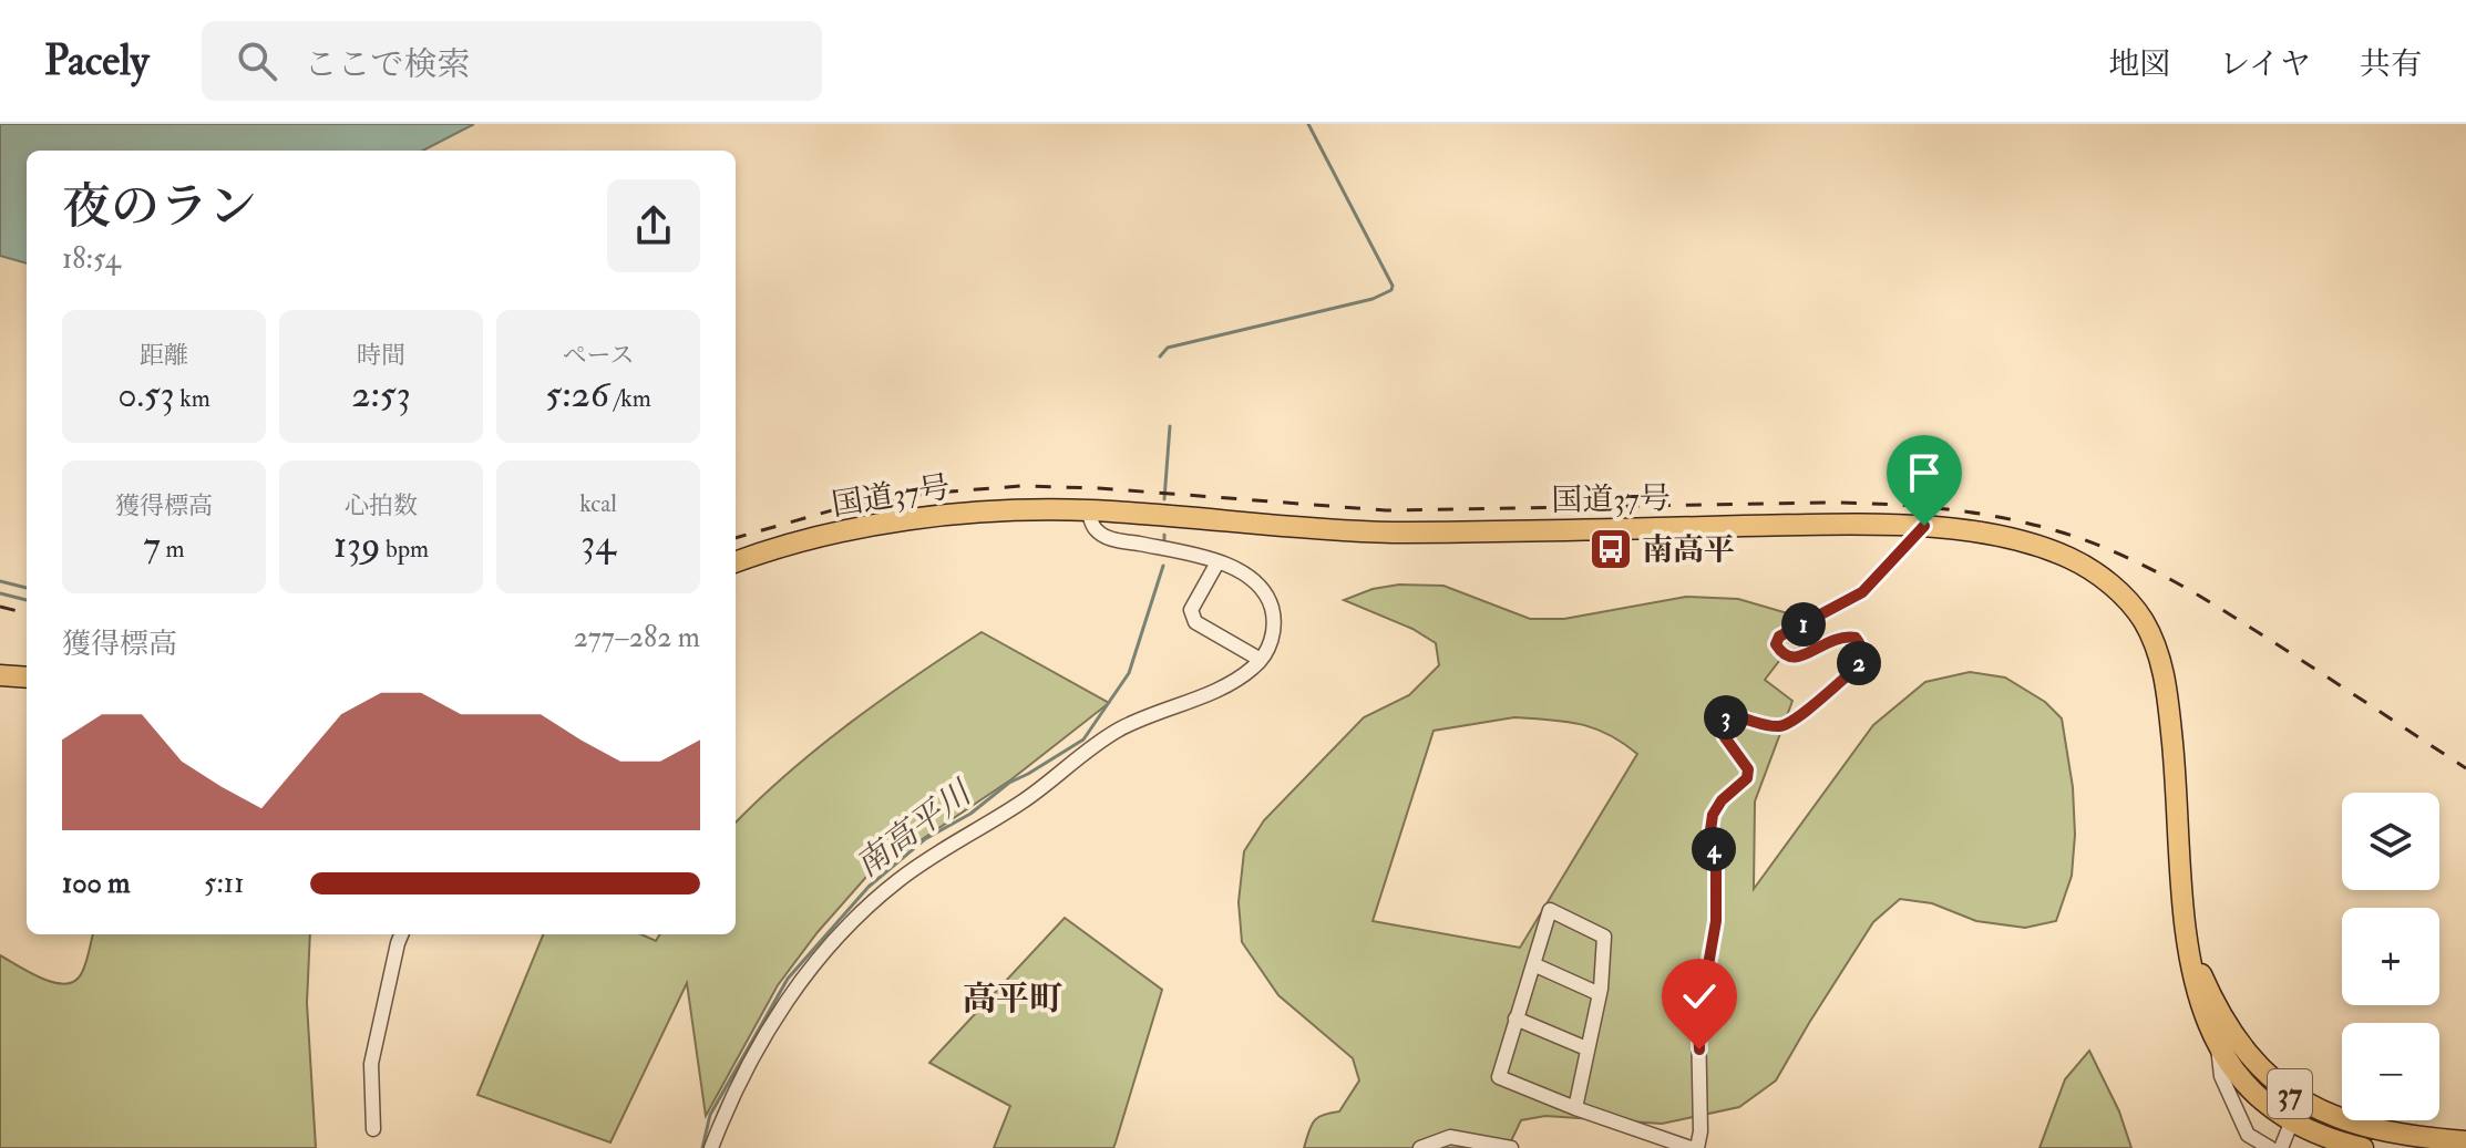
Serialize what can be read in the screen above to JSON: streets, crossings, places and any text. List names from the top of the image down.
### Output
{
  "streets": {
    "highway": ["国道37号", "37"]
  },
  "districts": ["高平町"],
  "water": ["南高平川"],
  "places": {
    "bus stop": ["南高平"]
  },
  "page": {
    "header": "Pacely",
    "search": "ここで検索",
    "nav": ["地図", "レイヤ", "共有"],
    "heading": ["夜のラン", "18:54"],
    "stats": [
      ["距離", "0.53 km"],
      ["時間", "2:53"],
      ["ペース", "5:26 /km"],
      ["獲得標高", "7 m"],
      ["心拍数", "139 bpm"],
      ["kcal", "34"]
    ],
    "pins": [
      "1",
      "2",
      "3",
      "4"
    ],
    "chart": ["獲得標高", "277–282 m"],
    "map_buttons": ["+", "−"],
    "list": [
      {
        "name": "100 m",
        "note": "5:11"
      }
    ]
  }
}
